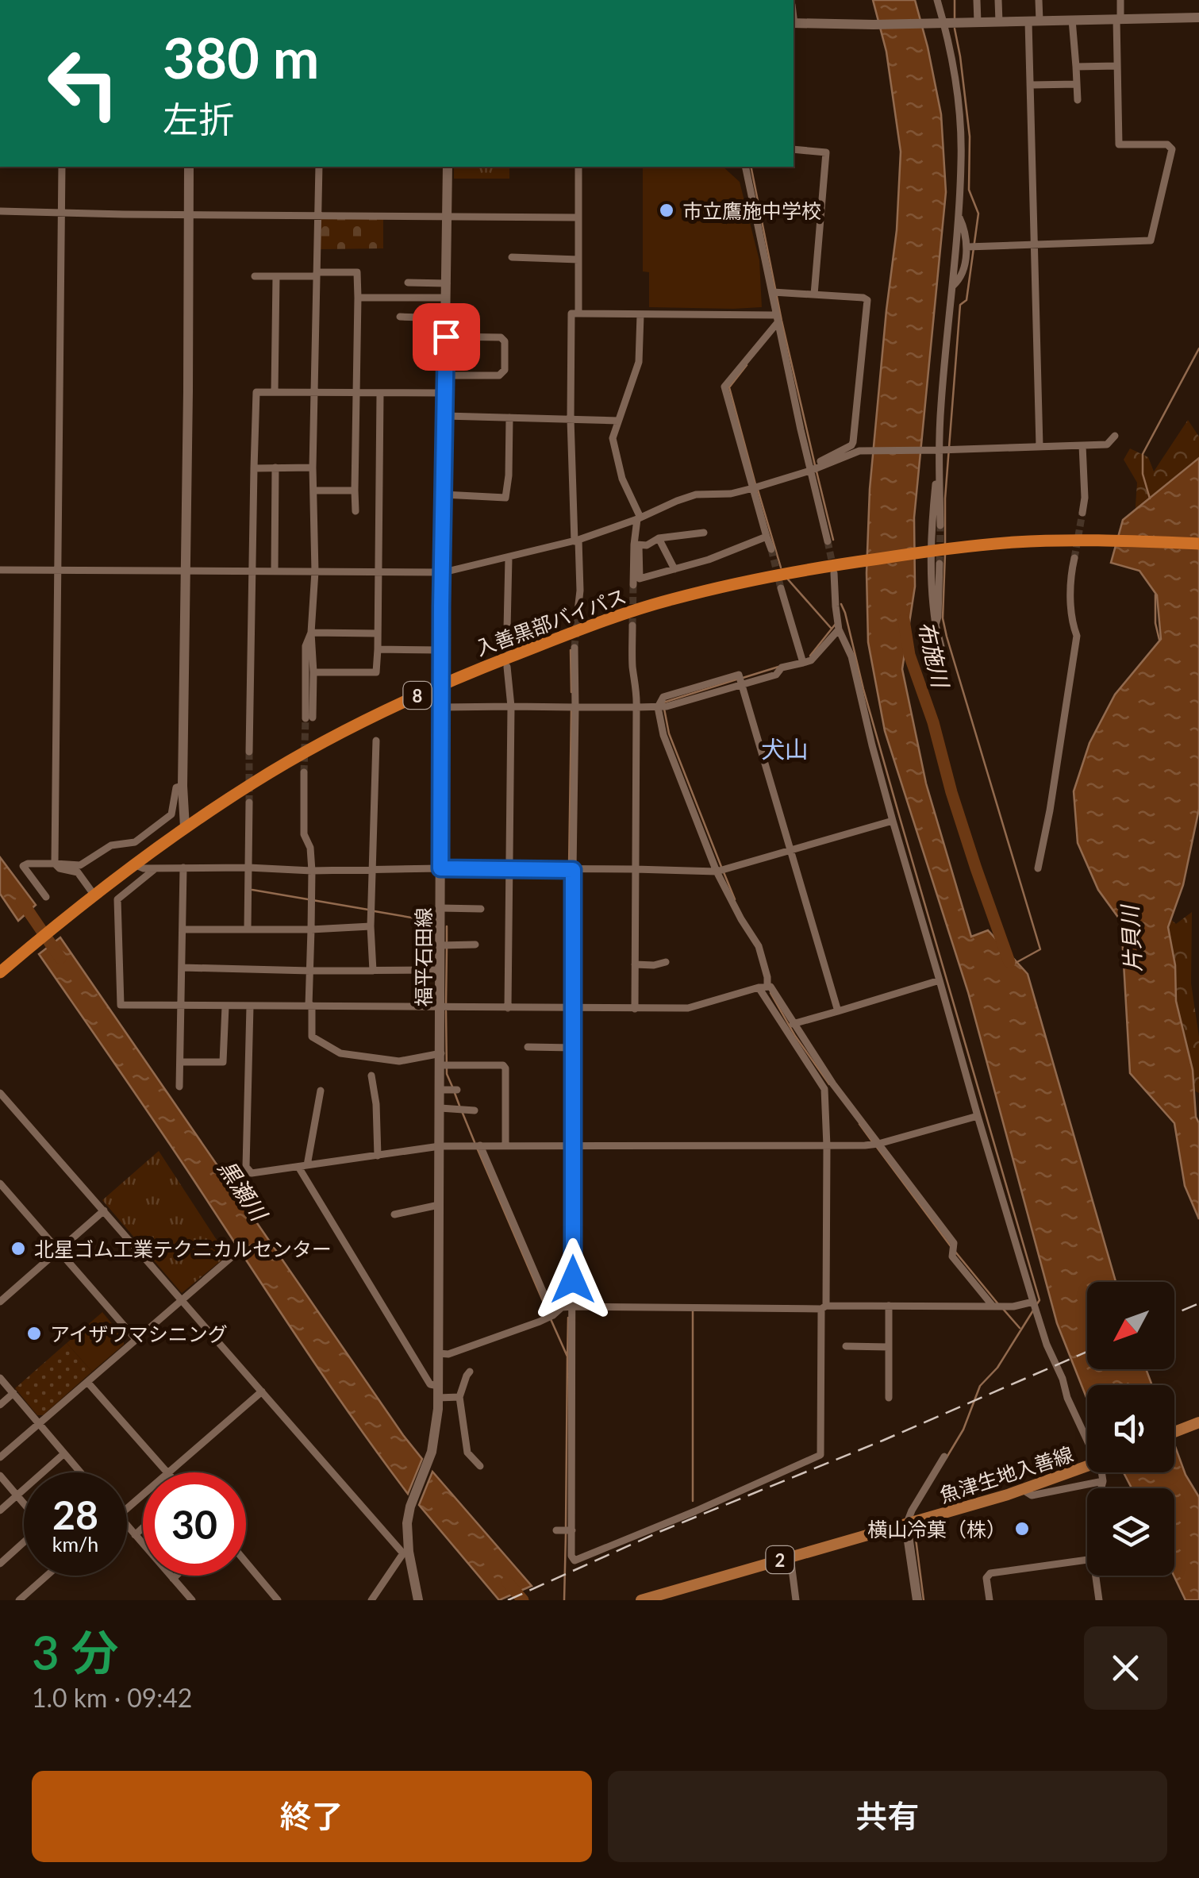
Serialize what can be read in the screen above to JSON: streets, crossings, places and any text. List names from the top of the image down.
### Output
{
  "streets": {
    "highway": ["入善黒部バイパス", "8"],
    "main road": ["福平石田線", "魚津生地入善線", "2"]
  },
  "crossings": [
    ["入善黒部バイパス", "福平石田線"]
  ],
  "districts": ["犬山"],
  "water": ["布施川", "片貝川", "黒瀬川"],
  "places": [
    "市立鷹施中学校",
    "北星ゴム工業テクニカルセンター",
    "アイザワマシニング",
    "横山冷菓（株）"
  ],
  "north": "bottom left",
  "page": {
    "turn": ["380 m", "左折"],
    "speed": "28 km/h",
    "limit": "30",
    "heading": ["3 分", "1.0 km · 09:42"],
    "buttons": ["終了", "共有"]
  }
}
